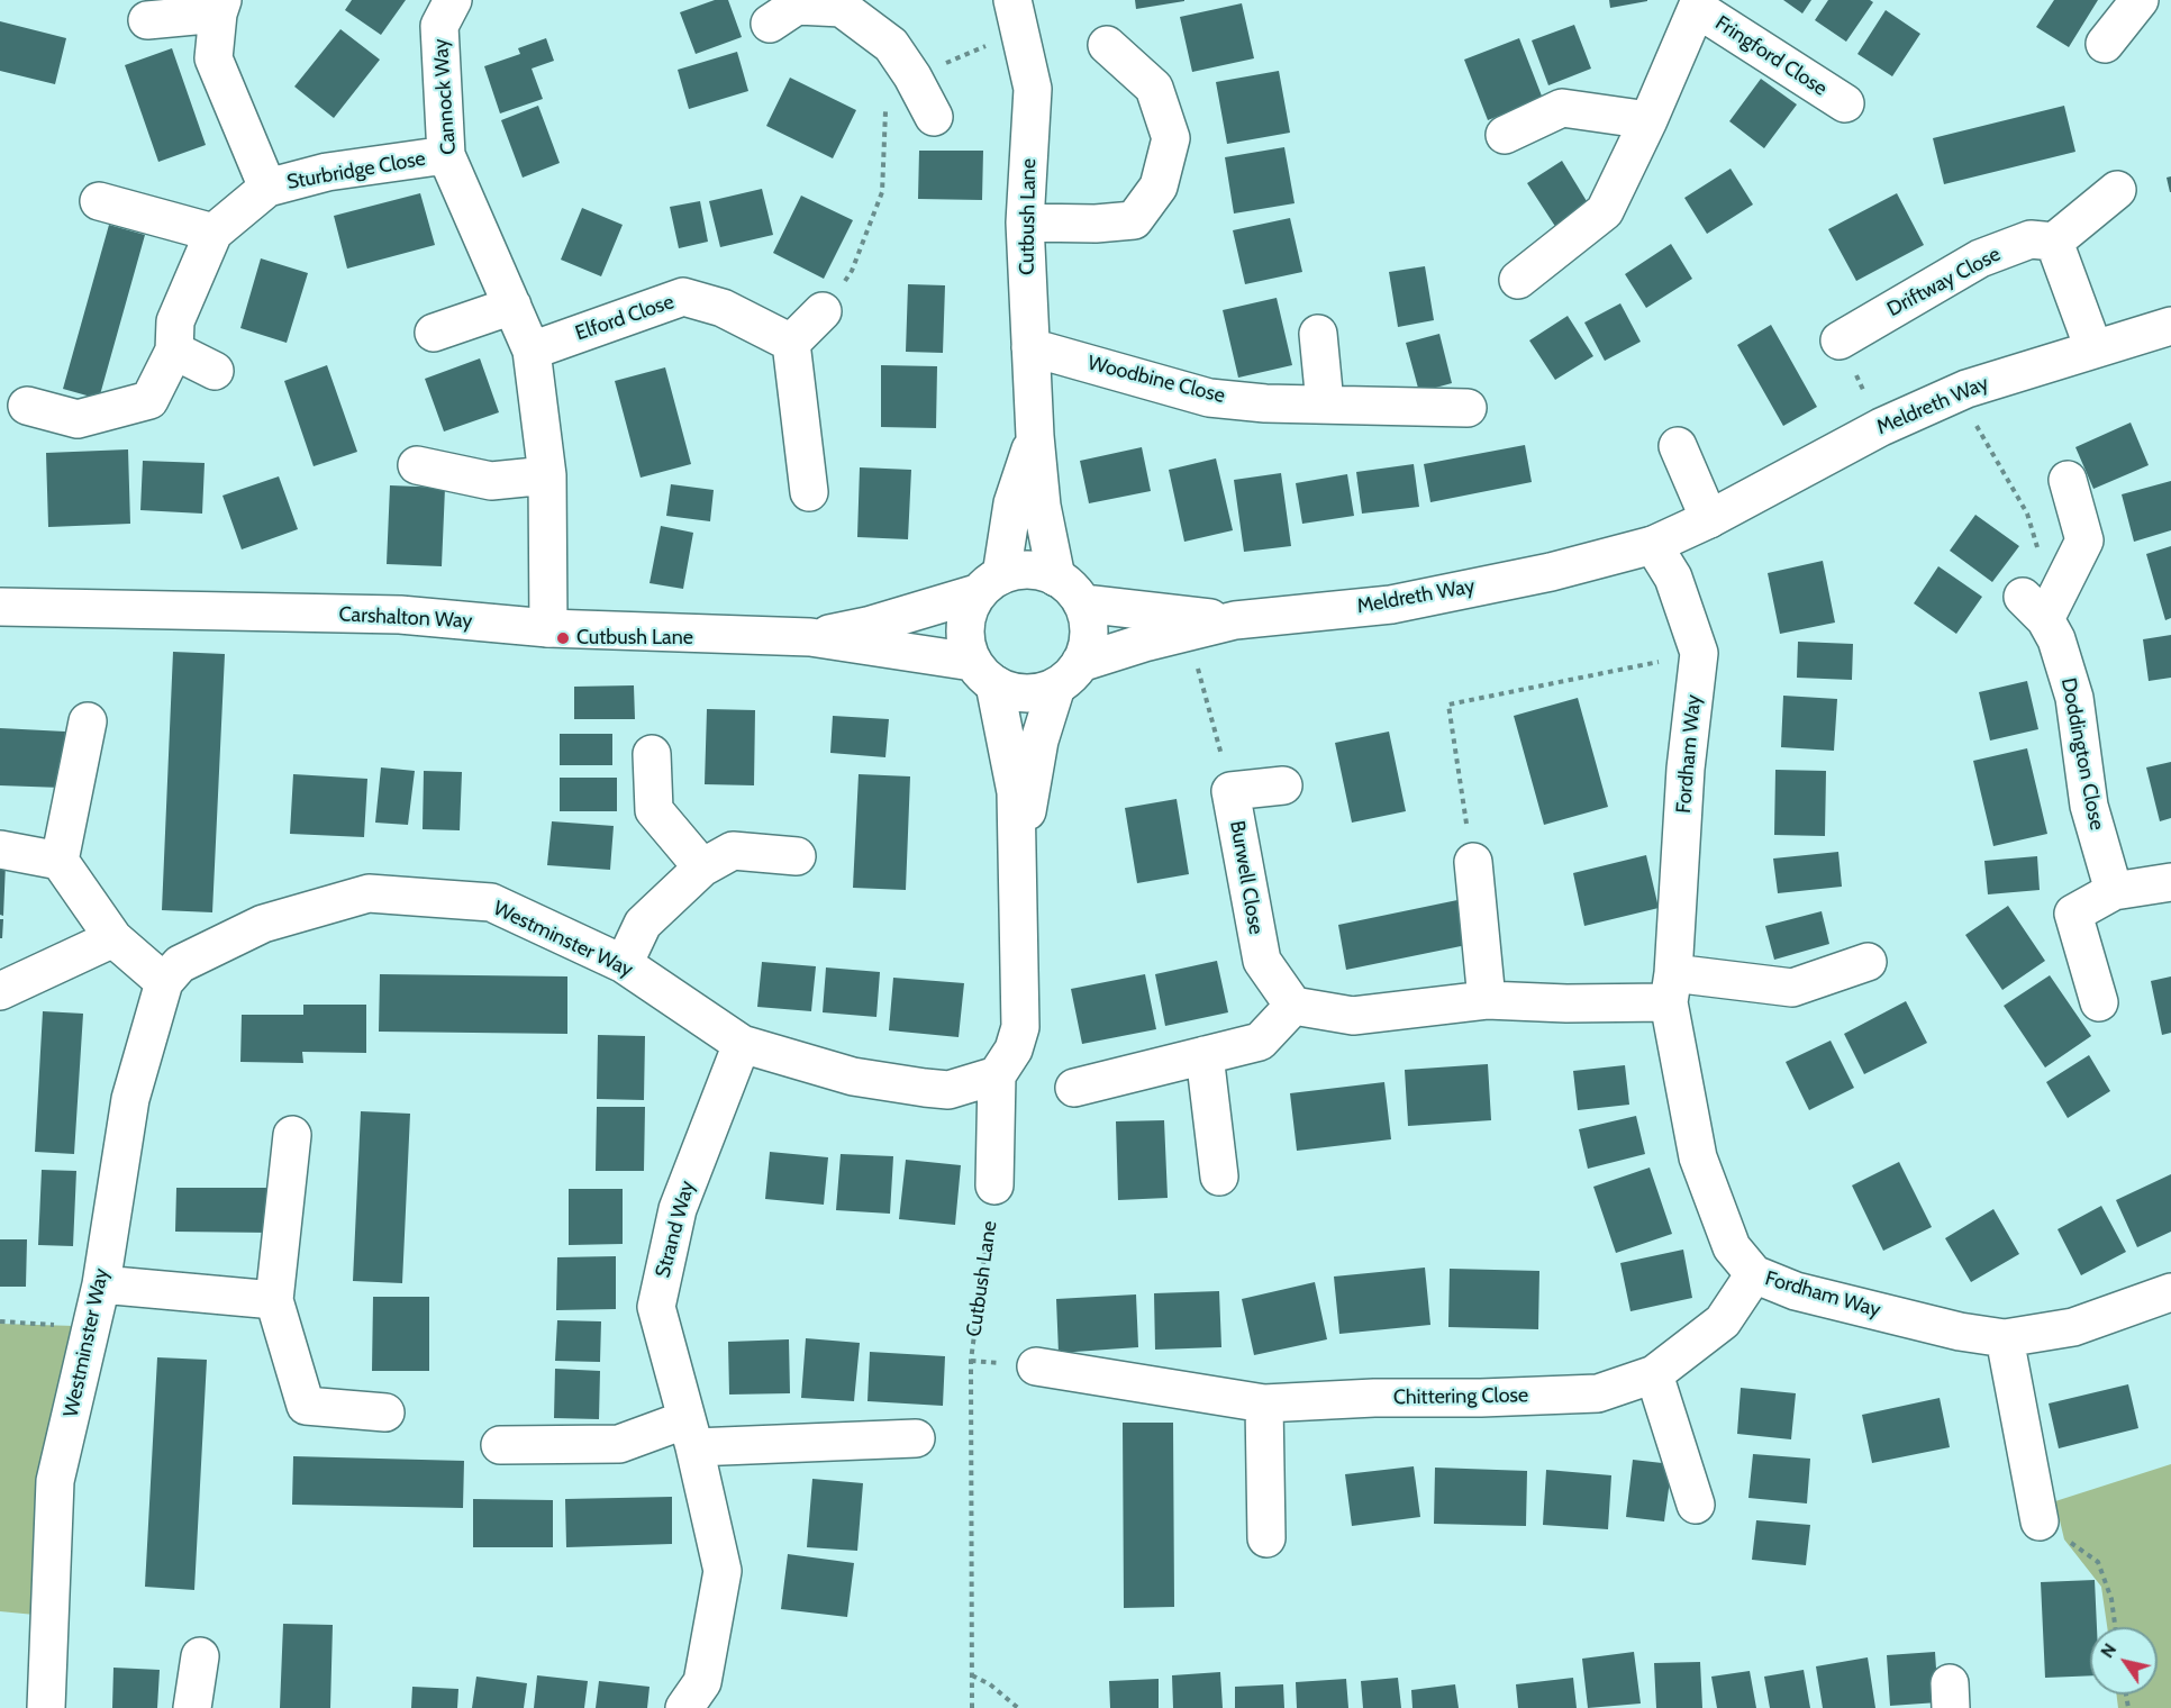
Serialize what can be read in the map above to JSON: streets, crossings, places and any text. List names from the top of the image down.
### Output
{
  "streets": {
    "street": [
      "Fringford Close",
      "Cannock Way",
      "Sturbridge Close",
      "Cutbush Lane",
      "Driftway Close",
      "Elford Close",
      "Woodbine Close",
      "Meldreth Way",
      "Carshalton Way",
      "Fordham Way",
      "Doddington Close",
      "Burwell Close",
      "Westminster Way",
      "Strand Way",
      "Chittering Close"
    ]
  },
  "crossings": [
    ["Cannock Way", "Sturbridge Close"],
    ["Cannock Way", "Elford Close"],
    ["Cannock Way", "Carshalton Way"],
    ["Cutbush Lane", "Woodbine Close"],
    ["Cutbush Lane", "Meldreth Way"],
    ["Cutbush Lane", "Carshalton Way"],
    ["Meldreth Way", "Carshalton Way"],
    ["Meldreth Way", "Fordham Way"],
    ["Fordham Way", "Chittering Close"],
    ["Westminster Way", "Strand Way"]
  ],
  "places": ["Cutbush Lane"],
  "north": "top left"
}
